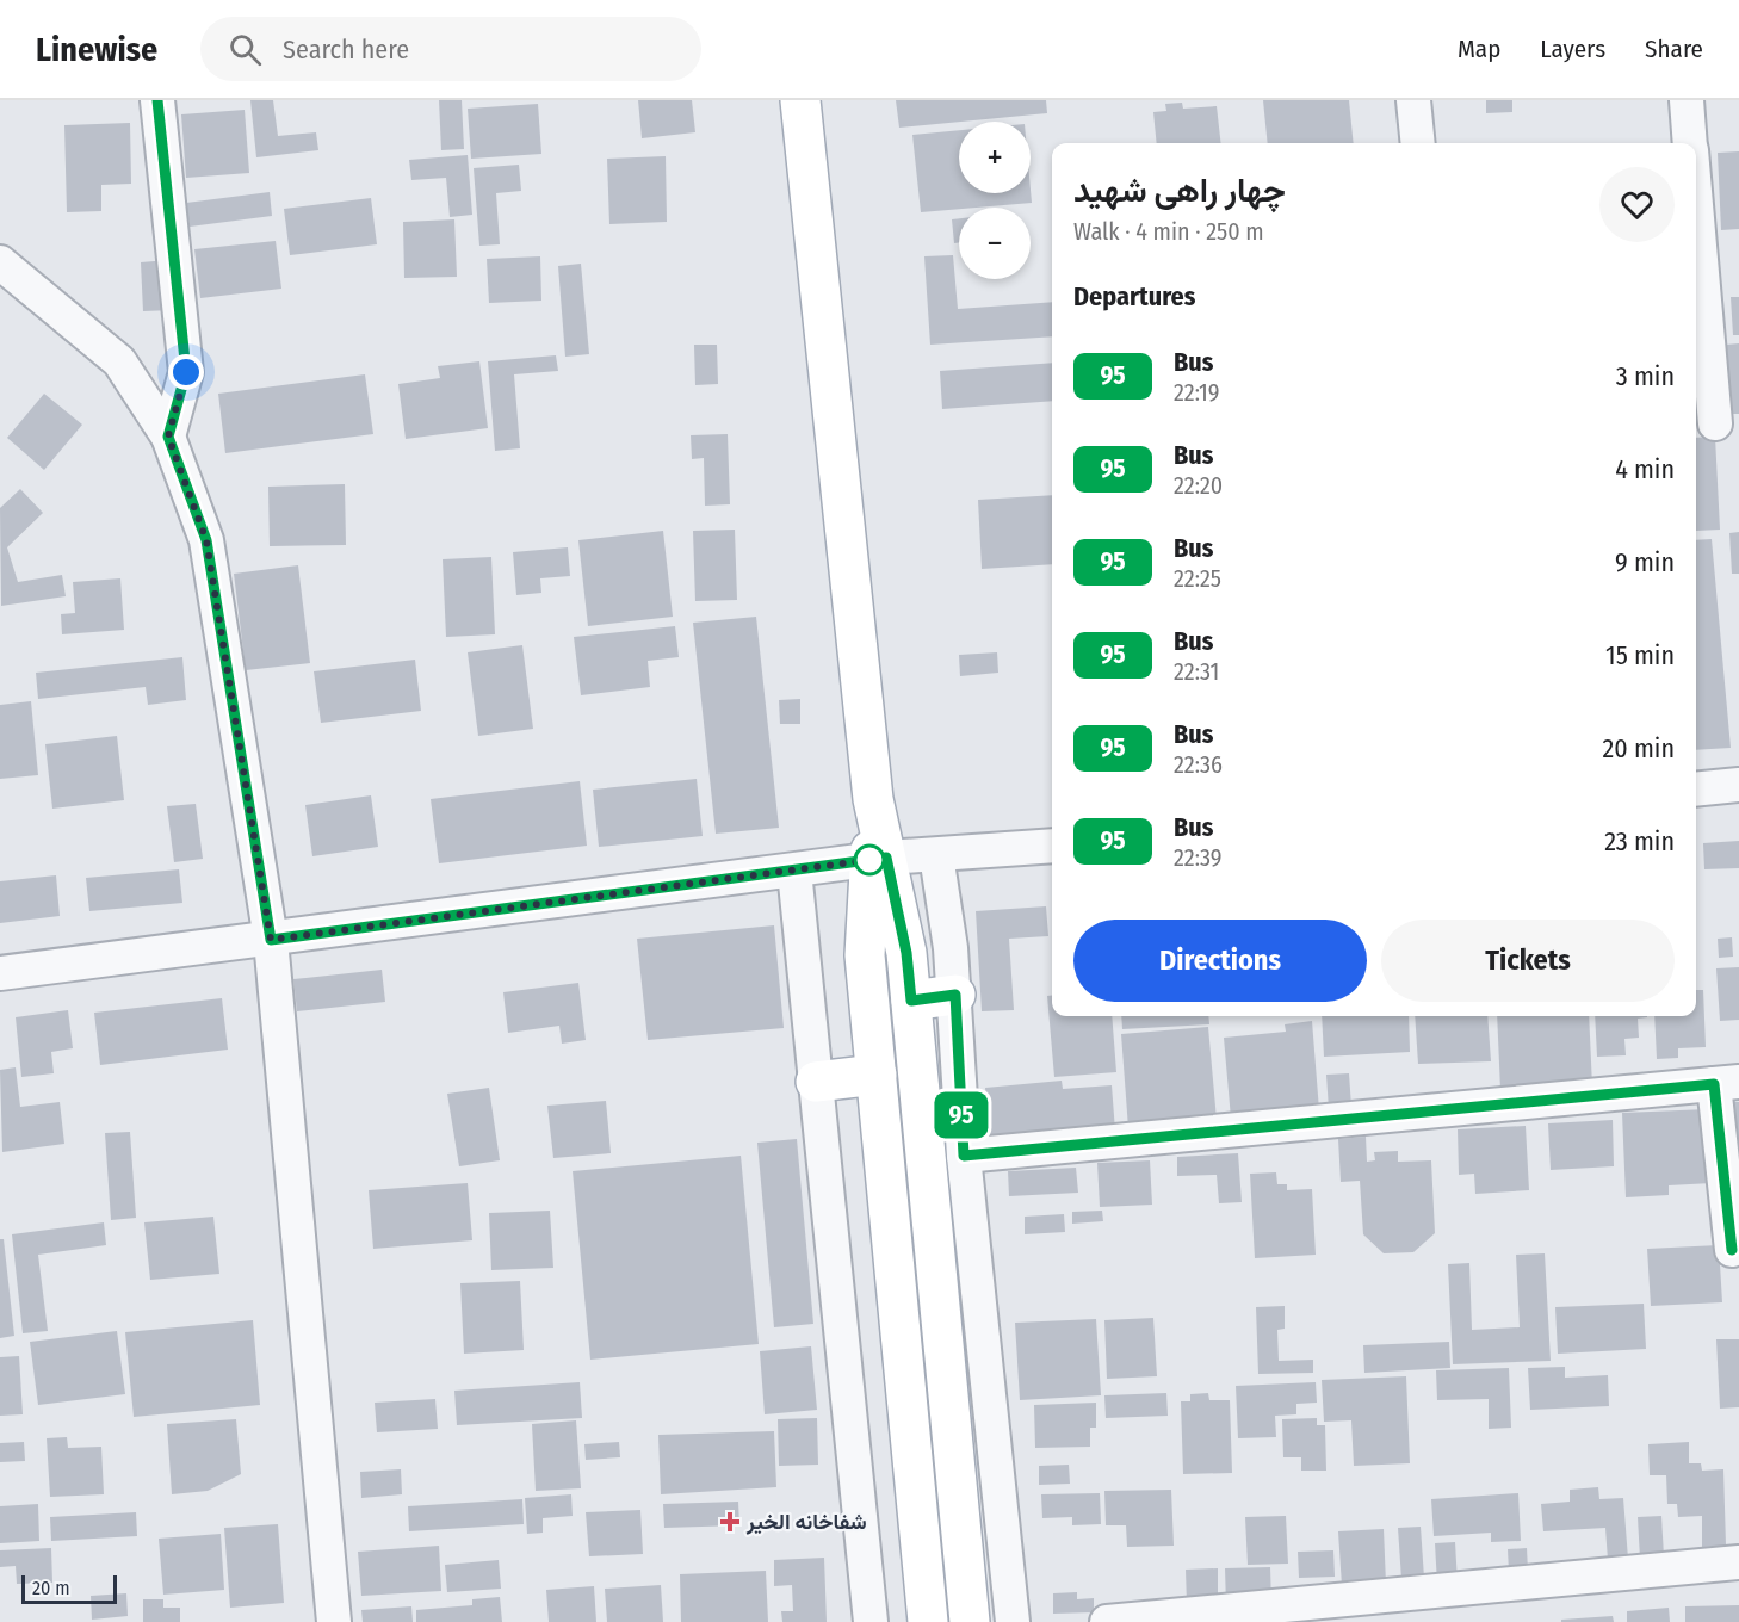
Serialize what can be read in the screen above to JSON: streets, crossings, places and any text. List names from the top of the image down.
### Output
{
  "places": {
    "health": ["شفاخانه الخیر"]
  },
  "lines": ["bus line 95"],
  "scale_bar": "20 m",
  "page": {
    "header": "Linewise",
    "search": "Search here",
    "nav": ["Map", "Layers", "Share"],
    "on_map": "95",
    "map_buttons": ["+", "−"],
    "heading": [
      ["چهار راهی شهید", "Walk · 4 min · 250 m"],
      "Departures"
    ],
    "list": [
      {
        "mark": "95",
        "name": "Bus",
        "note": "22:19",
        "value": "3 min"
      },
      {
        "mark": "95",
        "name": "Bus",
        "note": "22:20",
        "value": "4 min"
      },
      {
        "mark": "95",
        "name": "Bus",
        "note": "22:25",
        "value": "9 min"
      },
      {
        "mark": "95",
        "name": "Bus",
        "note": "22:31",
        "value": "15 min"
      },
      {
        "mark": "95",
        "name": "Bus",
        "note": "22:36",
        "value": "20 min"
      },
      {
        "mark": "95",
        "name": "Bus",
        "note": "22:39",
        "value": "23 min"
      }
    ],
    "buttons": ["Directions", "Tickets"],
    "scale": "20 m"
  }
}
